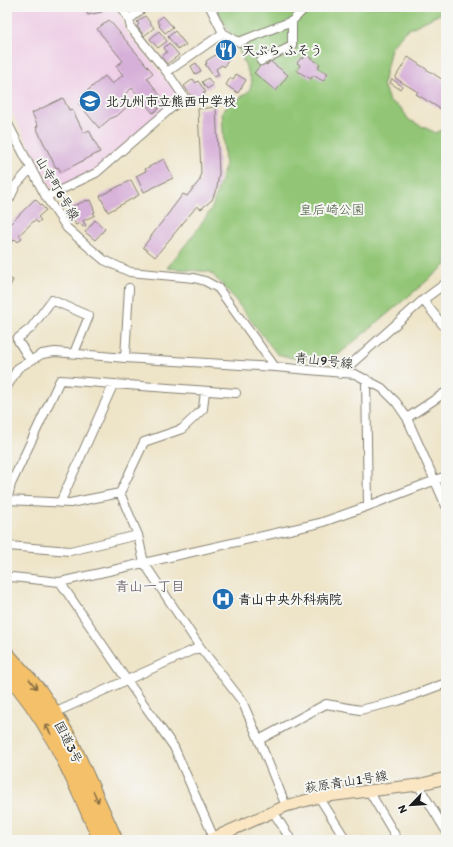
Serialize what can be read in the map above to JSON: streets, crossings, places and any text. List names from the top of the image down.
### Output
{
  "streets": {
    "highway": ["国道3号"],
    "street": ["山寺町6号線", "青山9号線", "萩原青山1号線"]
  },
  "crossings": [
    ["山寺町6号線", "青山9号線"]
  ],
  "districts": ["青山一丁目"],
  "parks": ["皇后崎公園"],
  "places": {
    "restaurant": ["天ぷら ふそう"],
    "school or university": ["北九州市立熊西中学校"],
    "hospital": ["青山中央外科病院"]
  },
  "north": "bottom left"
}
